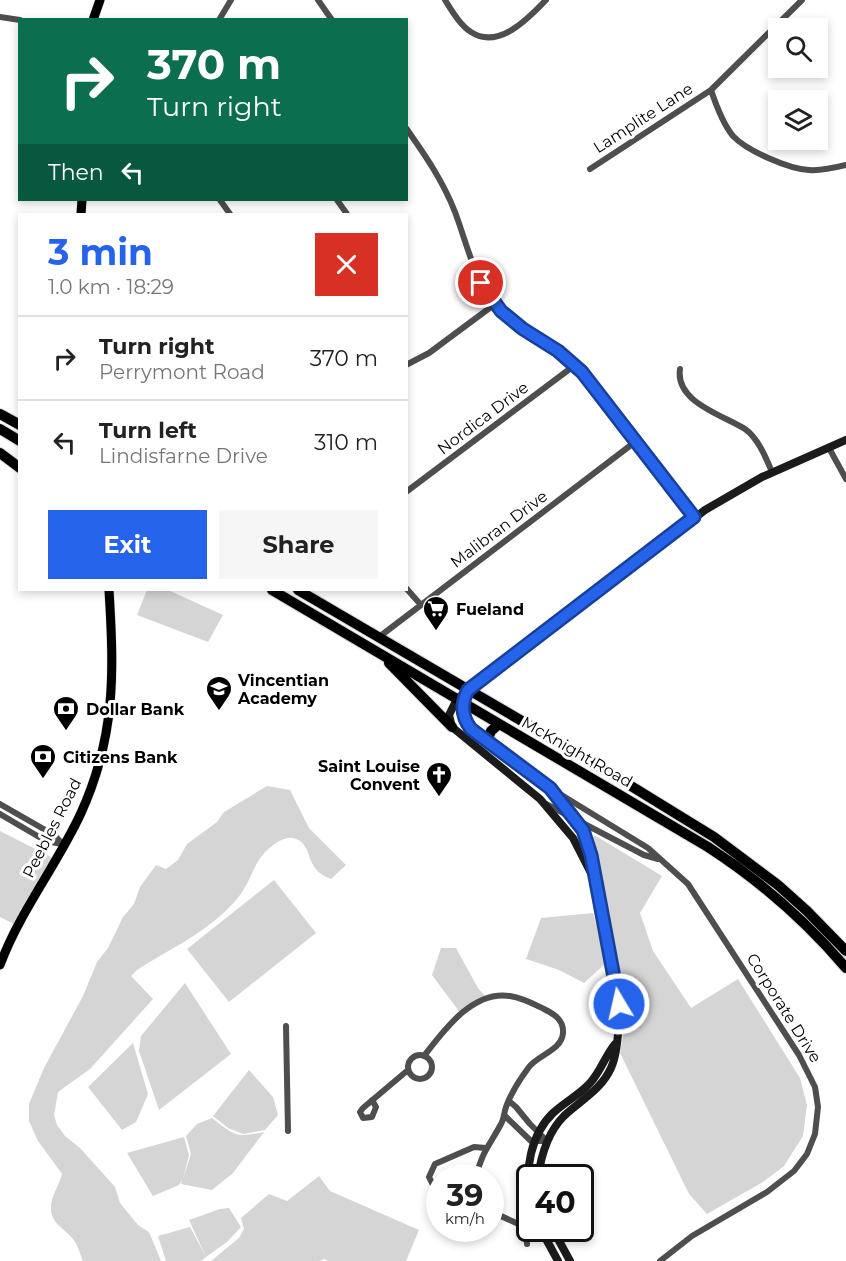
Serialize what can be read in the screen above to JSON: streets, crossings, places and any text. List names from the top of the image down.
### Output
{
  "streets": {
    "highway": ["McKnight Road"],
    "main road": ["Peebles Road"],
    "street": [
      "Lamplite Lane",
      "Nordica Drive",
      "Malibran Drive",
      "Corporate Drive"
    ]
  },
  "crossings": [
    ["Malibran Drive", "McKnight Road"]
  ],
  "places": {
    "supermarket": ["Fueland"],
    "school or university": ["Vincentian Academy"],
    "bank": ["Dollar Bank", "Citizens Bank"],
    "church": ["Saint Louise Convent"]
  },
  "page": {
    "turn": ["370 m", "Turn right"],
    "then": "Then",
    "heading": ["3 min", "1.0 km · 18:29"],
    "list": [
      {
        "name": "Turn right",
        "note": "Perrymont Road",
        "value": "370 m"
      },
      {
        "name": "Turn left",
        "note": "Lindisfarne Drive",
        "value": "310 m"
      }
    ],
    "buttons": ["Exit", "Share"],
    "speed": "39 km/h",
    "limit": "40"
  }
}
